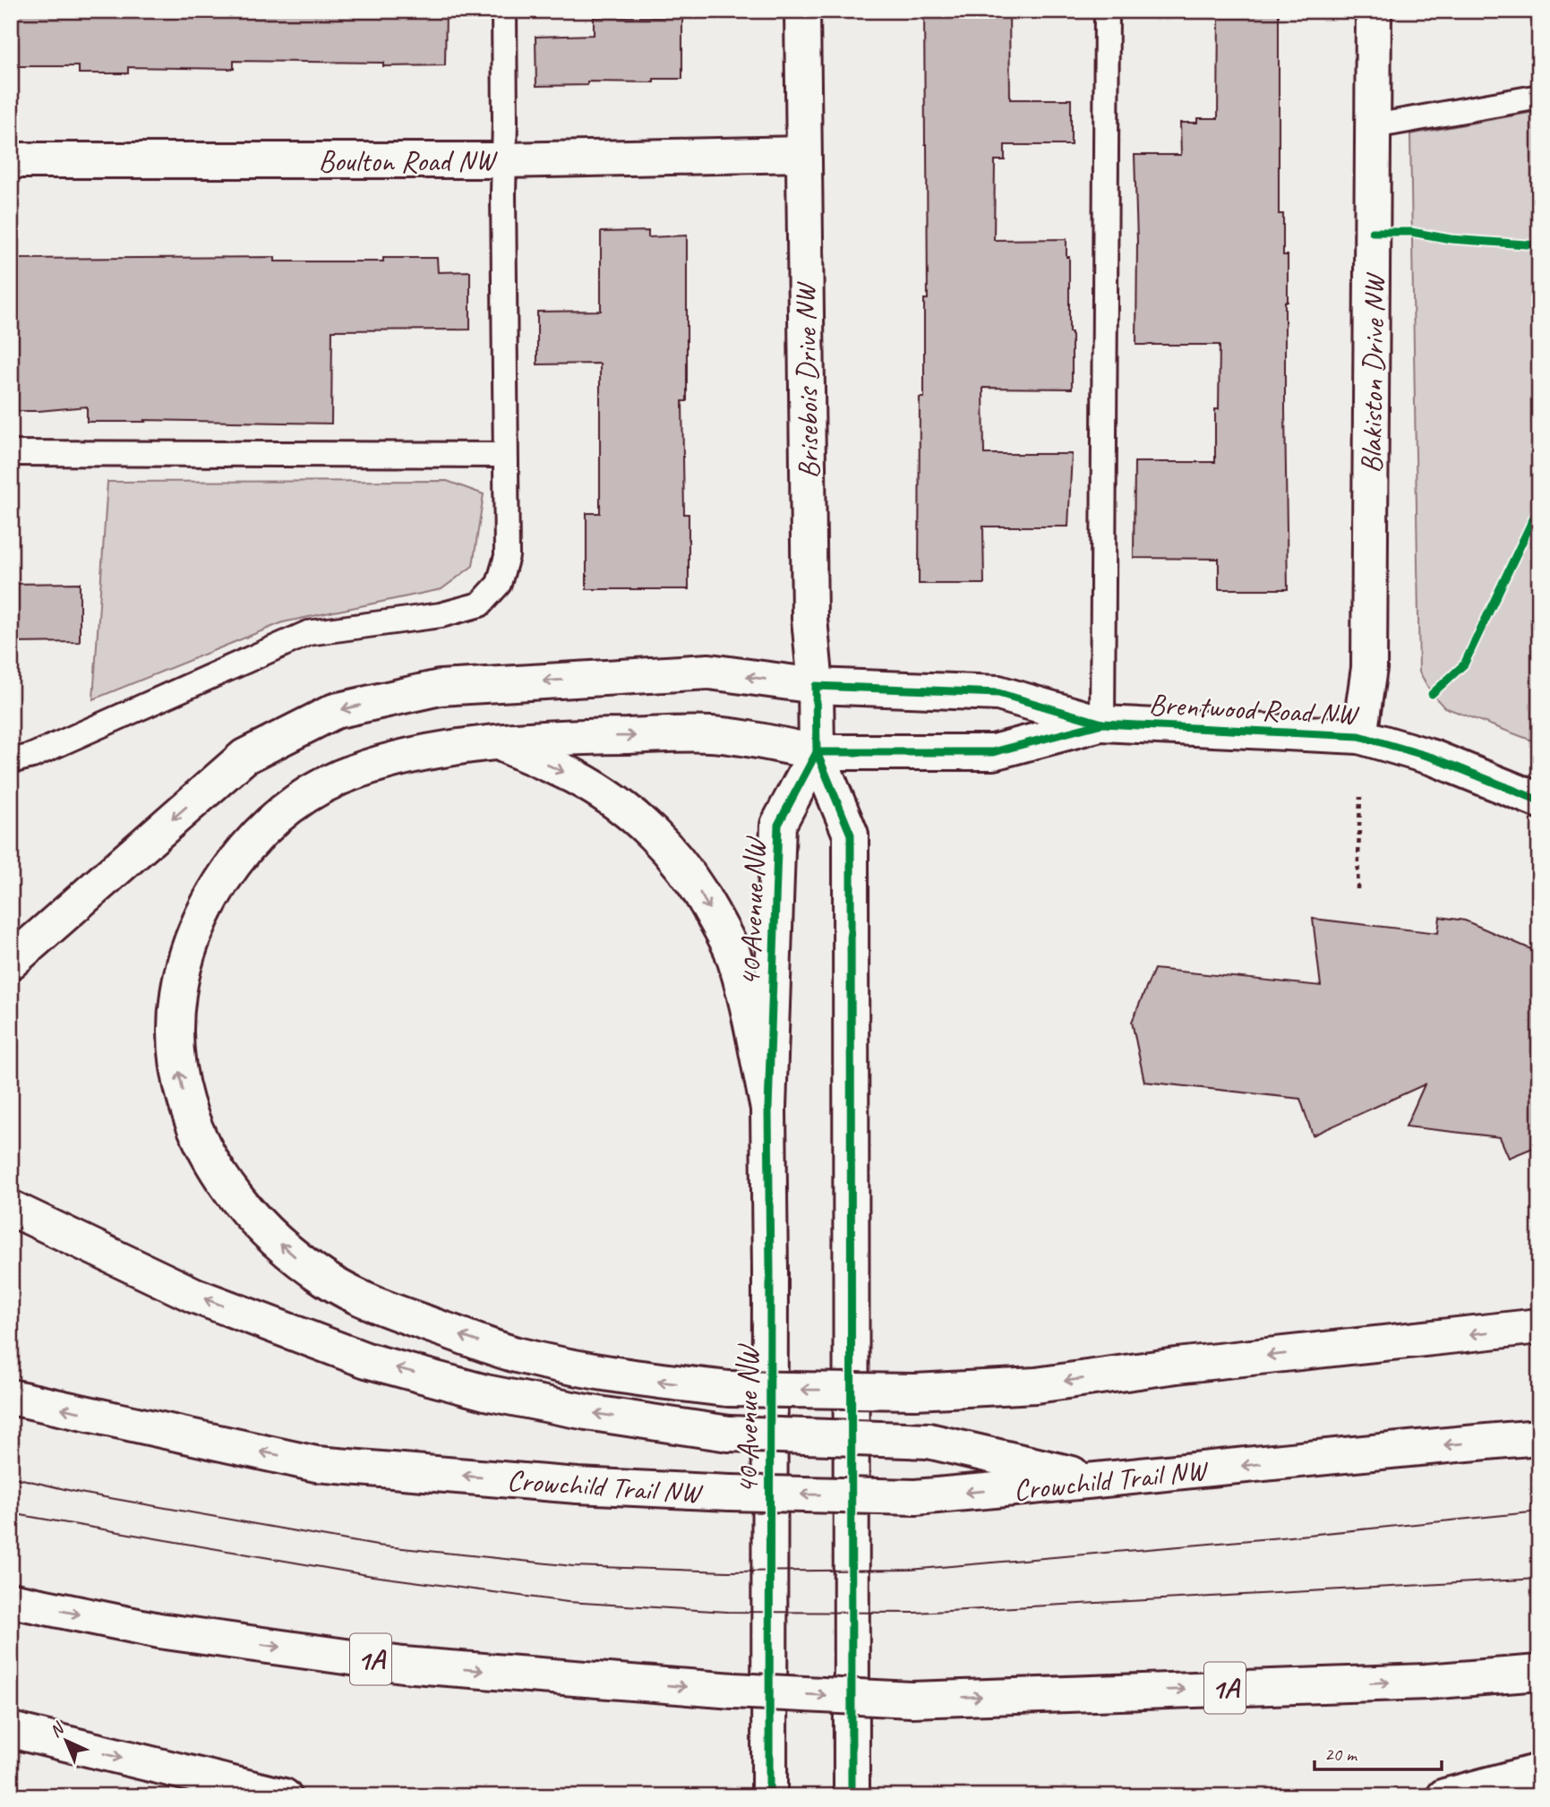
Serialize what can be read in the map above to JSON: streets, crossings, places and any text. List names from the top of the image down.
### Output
{
  "streets": {
    "main road": [
      "Boulton Road NW",
      "Blakiston Drive NW",
      "Brisebois Drive NW",
      "Brentwood Road NW",
      "40 Avenue NW",
      "Crowchild Trail NW",
      "1A"
    ]
  },
  "crossings": [
    ["Boulton Road NW", "Brisebois Drive NW"],
    ["Blakiston Drive NW", "Brentwood Road NW"],
    ["Brisebois Drive NW", "Brentwood Road NW"],
    ["Brisebois Drive NW", "40 Avenue NW"],
    ["Brentwood Road NW", "40 Avenue NW"]
  ],
  "scale_bar": "20 m",
  "north": "top left"
}
